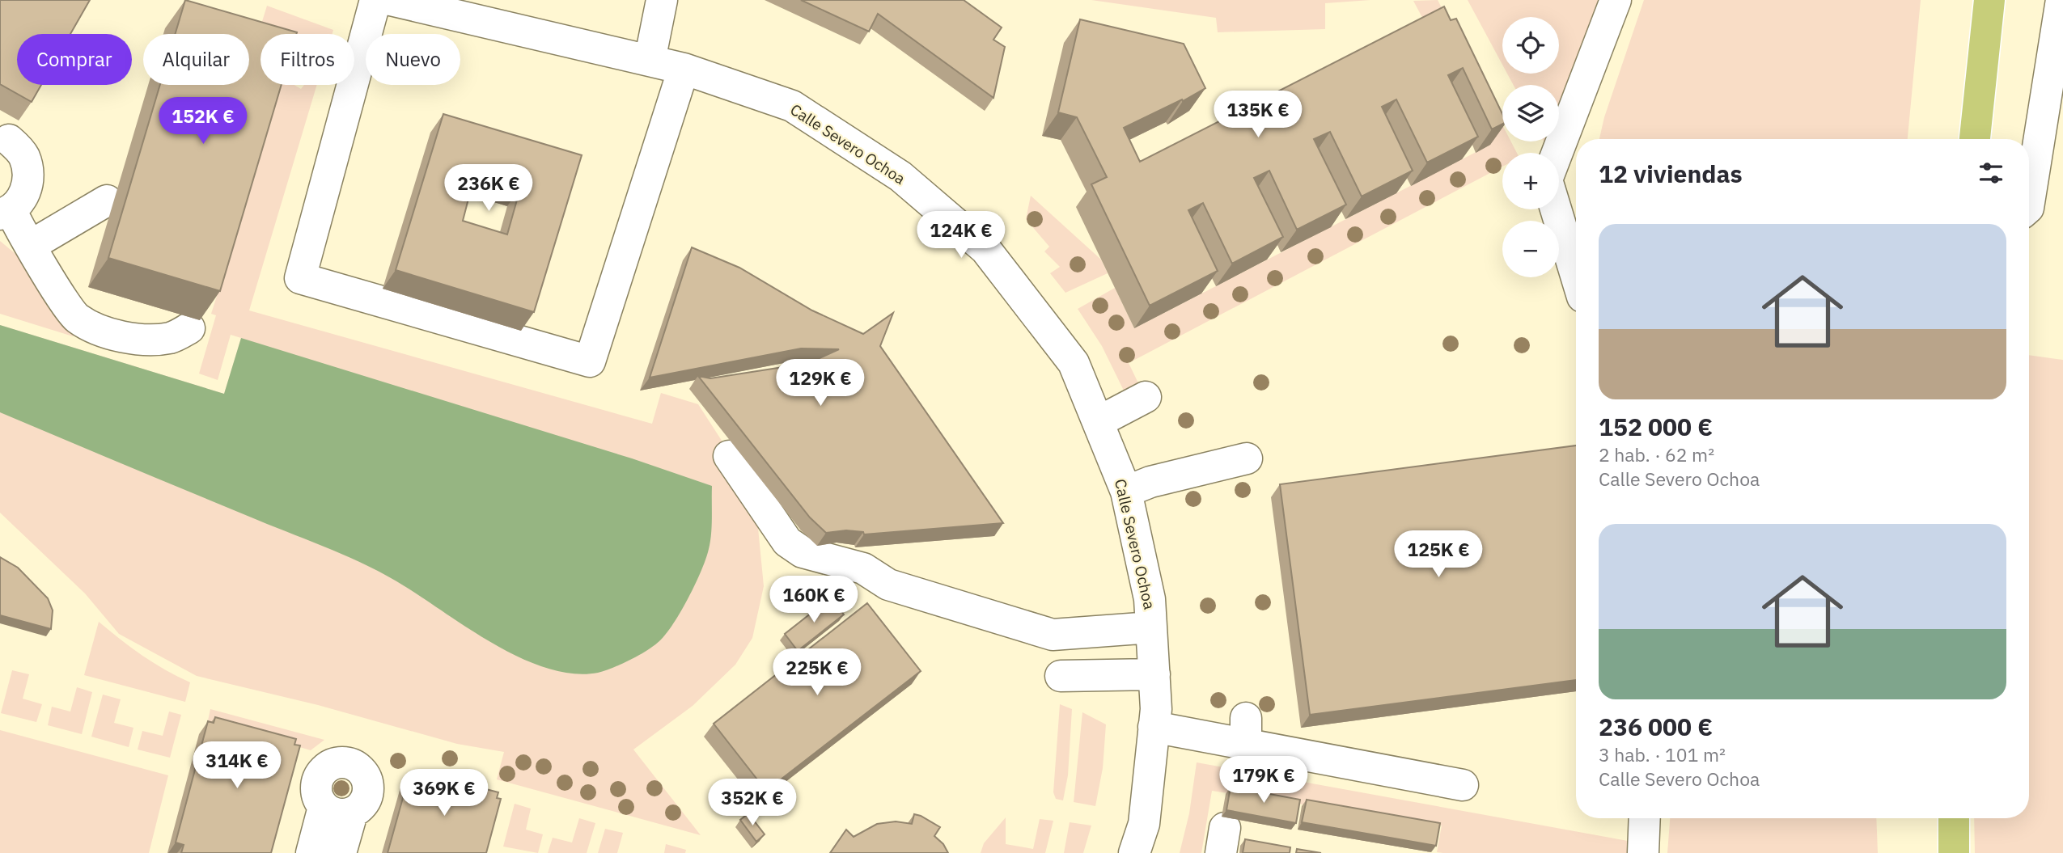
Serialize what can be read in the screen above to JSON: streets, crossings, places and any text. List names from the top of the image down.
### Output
{
  "streets": {
    "street": ["Calle Severo Ochoa"]
  },
  "page": {
    "map_buttons": ["+", "−"],
    "chip": [
      "Comprar",
      "Alquilar",
      "Filtros",
      "Nuevo"
    ],
    "price": [
      "135K €",
      "152K €",
      "236K €",
      "124K €",
      "129K €",
      "125K €",
      "160K €",
      "225K €",
      "314K €",
      "179K €",
      "369K €",
      "352K €"
    ],
    "heading": "12 viviendas",
    "list": [
      {
        "name": "152 000 €",
        "note": "2 hab. · 62 m² · Calle Severo Ochoa"
      },
      {
        "name": "236 000 €",
        "note": "3 hab. · 101 m² · Calle Severo Ochoa"
      }
    ]
  }
}
